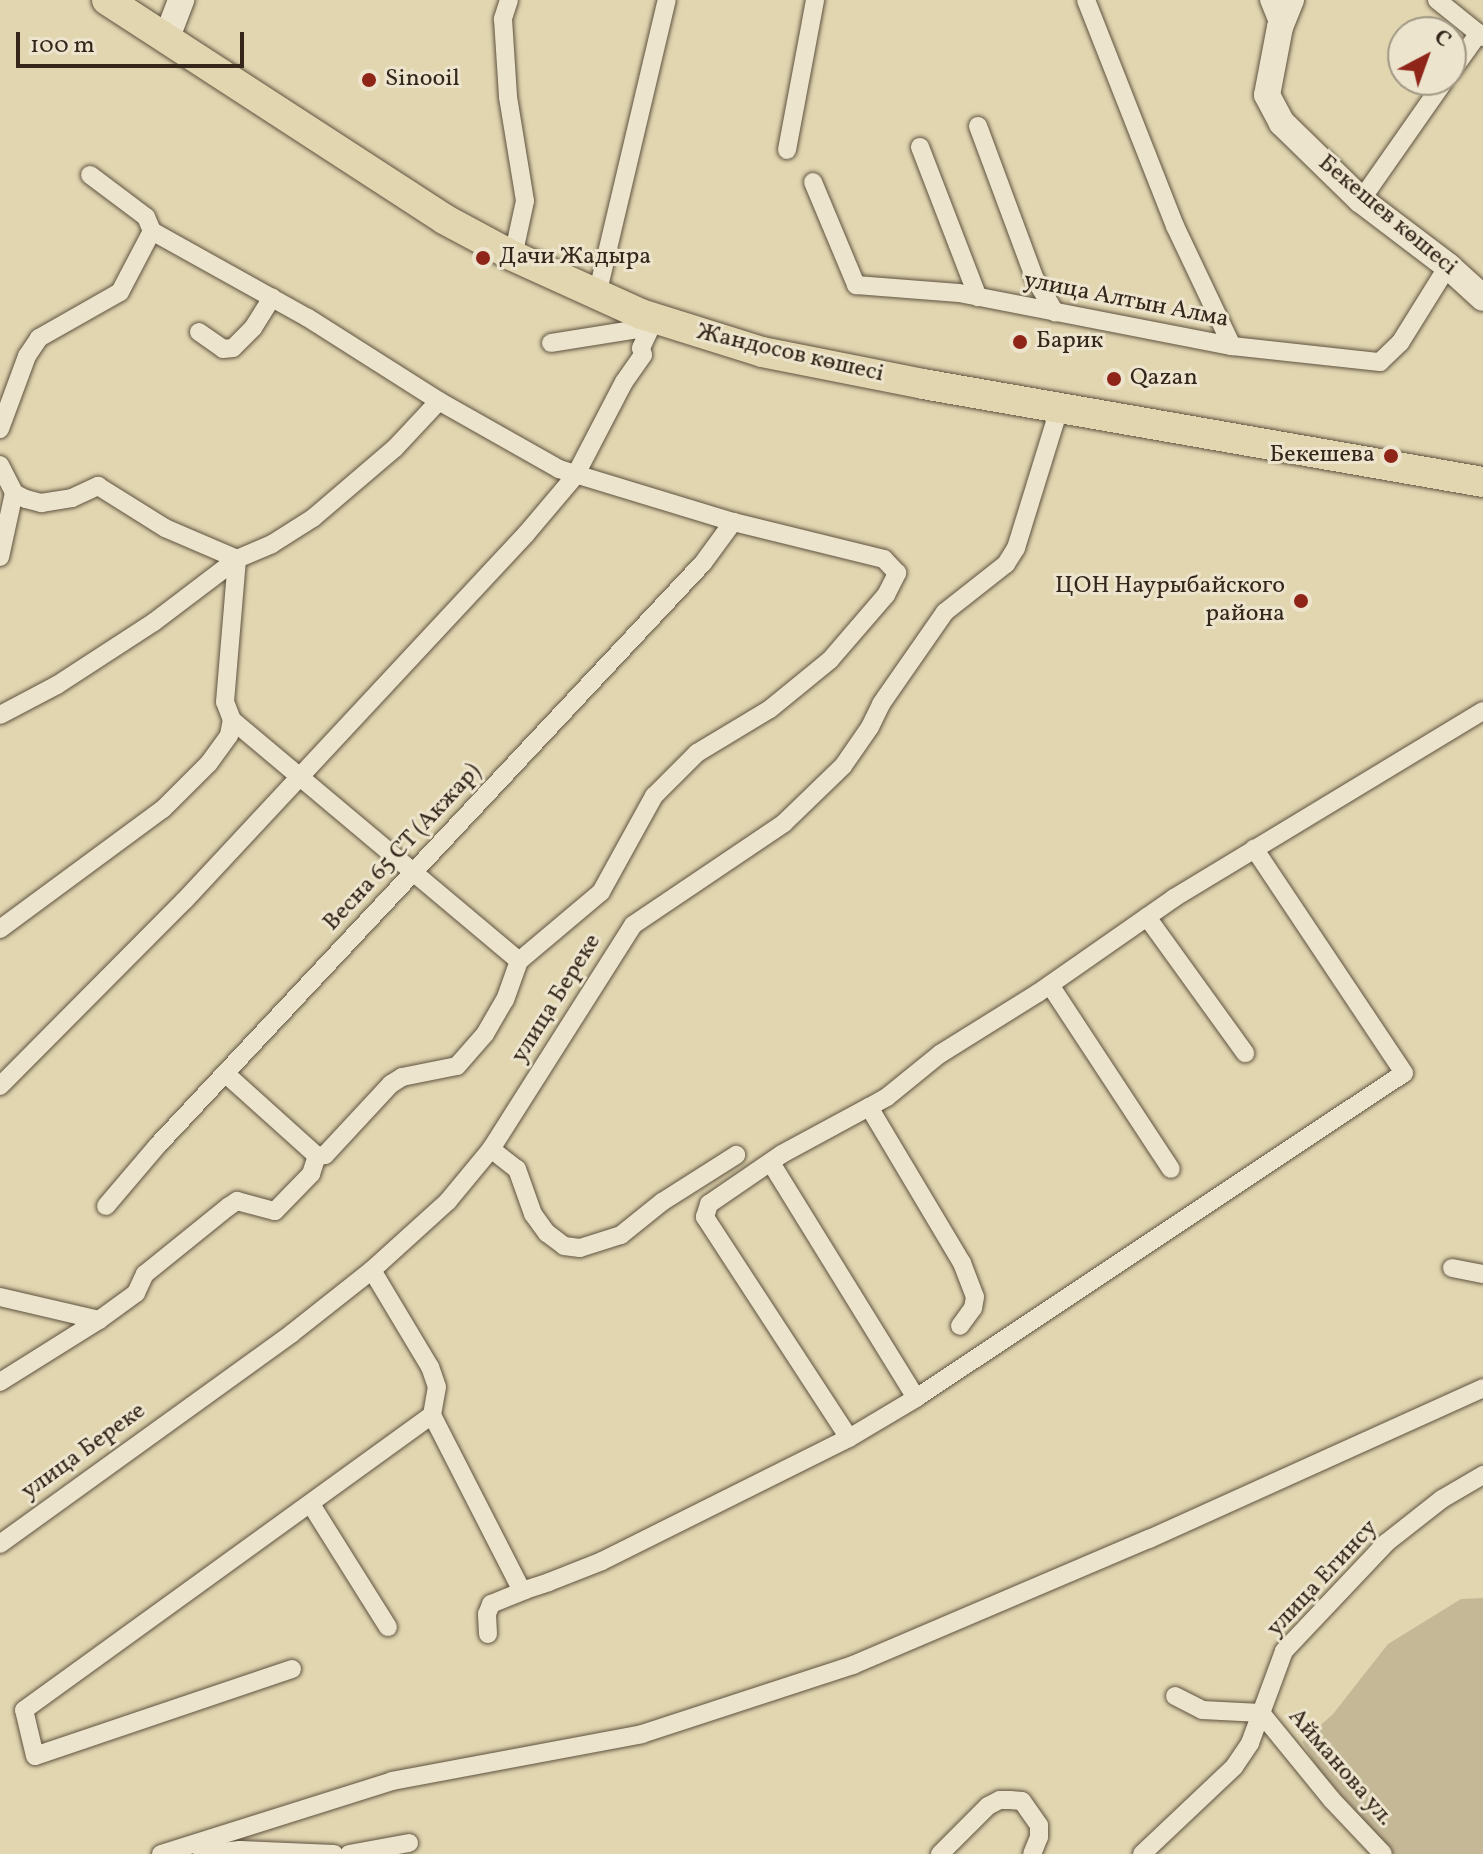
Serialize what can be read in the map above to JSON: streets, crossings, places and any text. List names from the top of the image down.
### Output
{
  "streets": {
    "main road": ["Бекешев көшесі", "Жандосов көшесі"],
    "street": [
      "улица Алтын Алма",
      "Весна 65 СТ (Акжар)",
      "улица Береке",
      "улица Егинсу",
      "Айманова ул."
    ]
  },
  "crossings": [
    ["Бекешев көшесі", "улица Алтын Алма"],
    ["Жандосов көшесі", "улица Береке"],
    ["улица Егинсу", "Айманова ул."]
  ],
  "places": [
    "Sinooil",
    "Дачи Жадыра",
    "Барик",
    "Qazan",
    "Бекешева",
    "ЦОН Наурыбайского района"
  ],
  "scale_bar": "100 m",
  "north": "top right"
}
